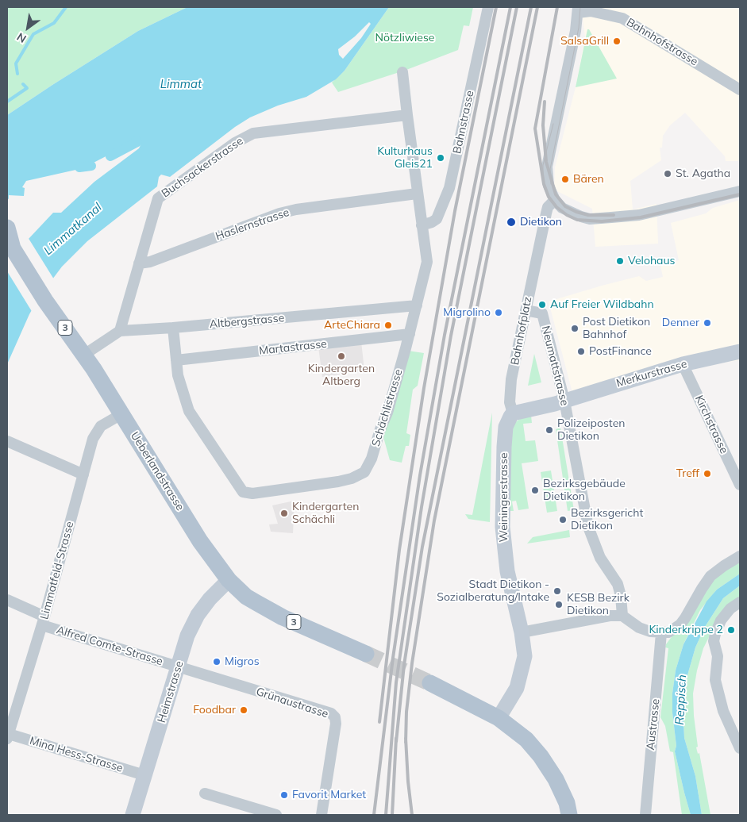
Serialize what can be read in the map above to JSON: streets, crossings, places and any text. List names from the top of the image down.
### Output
{
  "streets": {
    "main road": ["3", "Ueberlandstrasse"],
    "street": [
      "Bahnhofstrasse",
      "Bahnstrasse",
      "Buchsackerstrasse",
      "Haslernstrasse",
      "Altbergstrasse",
      "Bahnhofplatz",
      "Martastrasse",
      "Neumattstrasse",
      "Merkurstrasse",
      "Schächlistrasse",
      "Kirchstrasse",
      "Weiningerstrasse",
      "Limmatfeld-Strasse",
      "Alfred Comte-Strasse",
      "Heimstrasse",
      "Grünaustrasse",
      "Austrasse",
      "Mina Hess-Strasse"
    ]
  },
  "crossings": [
    ["Buchsackerstrasse", "Haslernstrasse"],
    ["Buchsackerstrasse", "Altbergstrasse"],
    ["Altbergstrasse", "Schächlistrasse"],
    ["Bahnhofplatz", "Neumattstrasse"],
    ["Bahnhofplatz", "Weiningerstrasse"],
    ["Martastrasse", "Schächlistrasse"],
    ["Neumattstrasse", "Merkurstrasse"],
    ["Merkurstrasse", "Kirchstrasse"],
    ["Ueberlandstrasse", "Limmatfeld-Strasse"],
    ["Ueberlandstrasse", "Heimstrasse"],
    ["Limmatfeld-Strasse", "Alfred Comte-Strasse"],
    ["Limmatfeld-Strasse", "Mina Hess-Strasse"],
    ["Alfred Comte-Strasse", "Heimstrasse"],
    ["Alfred Comte-Strasse", "Grünaustrasse"],
    ["Heimstrasse", "Grünaustrasse"],
    ["Heimstrasse", "Mina Hess-Strasse"]
  ],
  "water": ["Limmat", "Limmatkanal", "Reppisch"],
  "parks": ["Nötzliwiese"],
  "places": [
    "SalsaGrill",
    "Kulturhaus Gleis21",
    "St. Agatha",
    "Bären",
    "Dietikon",
    "Velohaus",
    "Auf Freier Wildbahn",
    "Migrolino",
    "Denner",
    "ArteChiara",
    "Post Dietikon Bahnhof",
    "PostFinance",
    "Kindergarten Altberg",
    "Polizeiposten Dietikon",
    "Treff",
    "Bezirksgebäude Dietikon",
    "Kindergarten Schächli",
    "Bezirksgericht Dietikon",
    "Stadt Dietikon - Sozialberatung/Intake",
    "KESB Bezirk Dietikon",
    "Kinderkrippe 2",
    "Migros",
    "Foodbar",
    "Favorit Market"
  ],
  "north": "bottom left"
}
